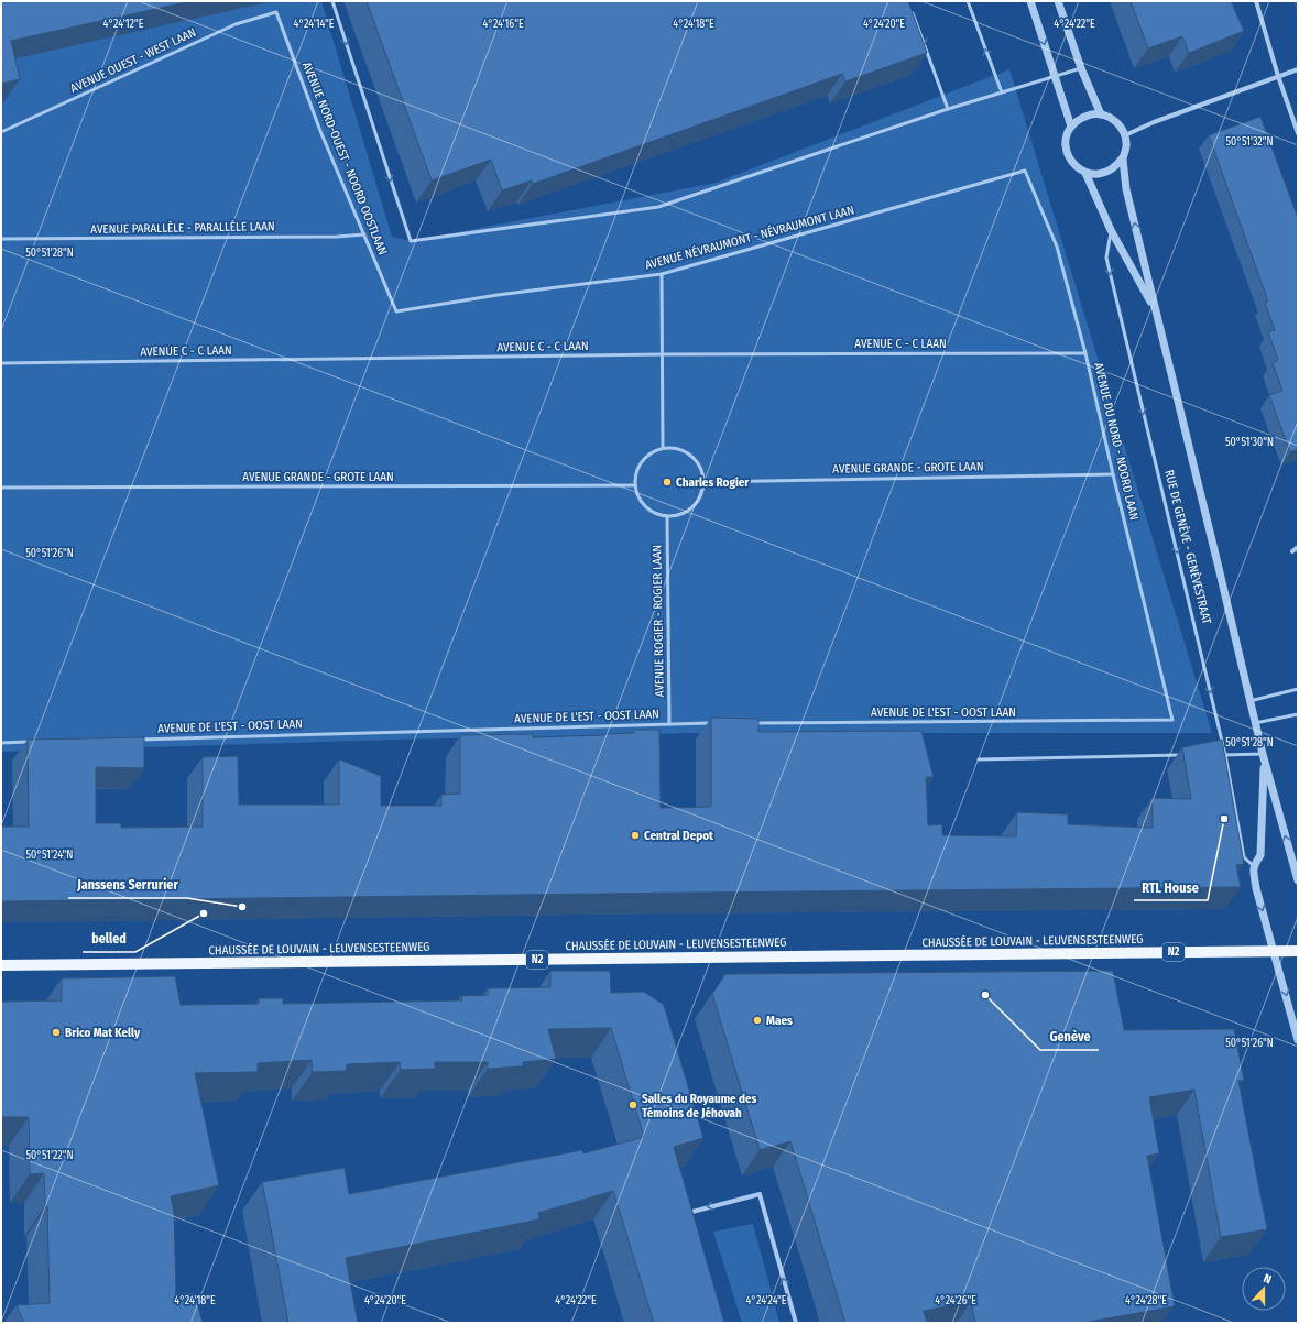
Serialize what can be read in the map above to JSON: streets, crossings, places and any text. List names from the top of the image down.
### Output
{
  "streets": {
    "main road": ["CHAUSSÉE DE LOUVAIN - LEUVENSESTEENWEG", "N2"],
    "street": ["RUE DE GENÈVE - GENÈVESTRAAT"],
    "lane": [
      "AVENUE OUEST - WEST LAAN",
      "AVENUE NORD-OUEST - NOORD OOSTLAAN",
      "AVENUE PARALLÈLE - PARALLÈLE LAAN",
      "AVENUE NÉVRAUMONT - NÉVRAUMONT LAAN",
      "AVENUE C - C LAAN",
      "AVENUE DU NORD - NOORD LAAN",
      "AVENUE GRANDE - GROTE LAAN",
      "AVENUE ROGIER - ROGIER LAAN",
      "AVENUE DE L'EST - OOST LAAN"
    ]
  },
  "crossings": [
    ["AVENUE OUEST - WEST LAAN", "AVENUE NORD-OUEST - NOORD OOSTLAAN"],
    ["AVENUE NORD-OUEST - NOORD OOSTLAAN", "AVENUE PARALLÈLE - PARALLÈLE LAAN"],
    ["AVENUE NORD-OUEST - NOORD OOSTLAAN", "AVENUE NÉVRAUMONT - NÉVRAUMONT LAAN"],
    ["AVENUE NÉVRAUMONT - NÉVRAUMONT LAAN", "AVENUE DU NORD - NOORD LAAN"],
    ["AVENUE C - C LAAN", "AVENUE DU NORD - NOORD LAAN"],
    ["AVENUE DU NORD - NOORD LAAN", "AVENUE GRANDE - GROTE LAAN"],
    ["AVENUE DU NORD - NOORD LAAN", "AVENUE DE L'EST - OOST LAAN"],
    ["AVENUE GRANDE - GROTE LAAN", "AVENUE ROGIER - ROGIER LAAN"],
    ["RUE DE GENÈVE - GENÈVESTRAAT", "CHAUSSÉE DE LOUVAIN - LEUVENSESTEENWEG"],
    ["AVENUE ROGIER - ROGIER LAAN", "AVENUE DE L'EST - OOST LAAN"]
  ],
  "places": [
    "Charles Rogier",
    "RTL House",
    "Central Depot",
    "Janssens Serrurier",
    "belled",
    "Genève",
    "Maes",
    "Brico Mat Kelly",
    "Salles du Royaume des Témoins de Jéhovah"
  ],
  "north": "top",
  "coordinates": [
    "4°24'12\"E",
    "4°24'14\"E",
    "4°24'16\"E",
    "4°24'18\"E",
    "4°24'20\"E",
    "4°24'22\"E",
    "50°51'32\"N",
    "50°51'28\"N",
    "50°51'30\"N",
    "50°51'26\"N",
    "50°51'24\"N",
    "50°51'22\"N",
    "4°24'24\"E",
    "4°24'26\"E",
    "4°24'28\"E"
  ]
}
